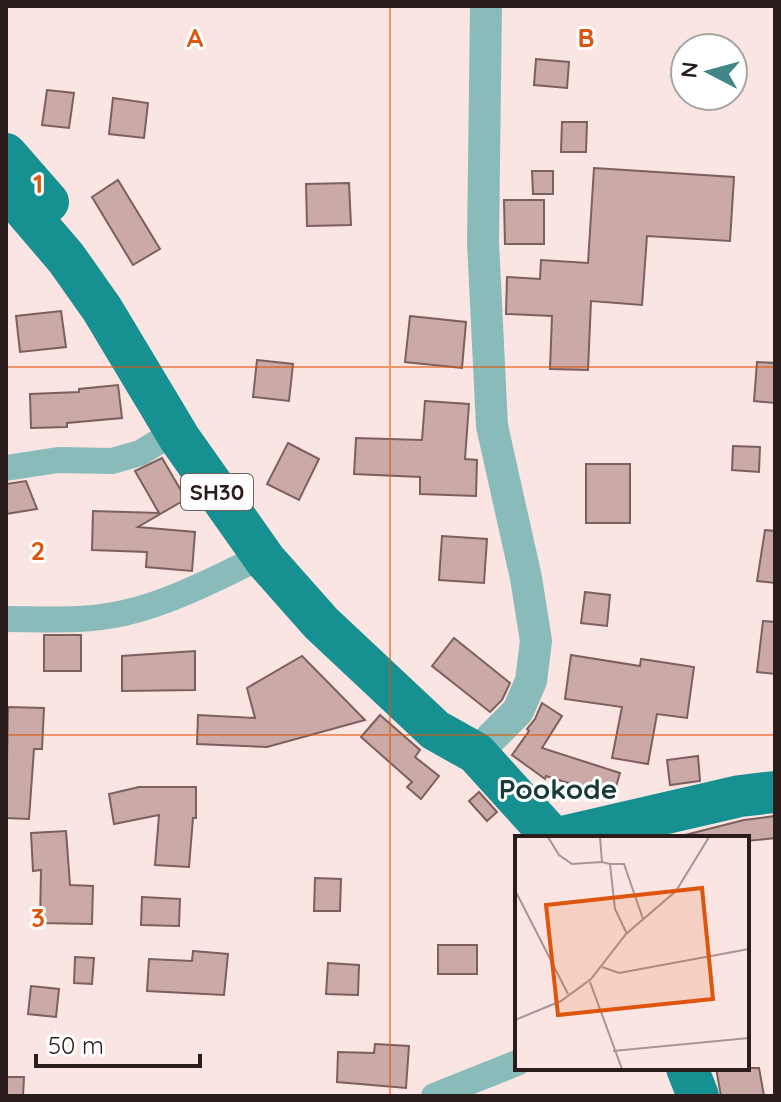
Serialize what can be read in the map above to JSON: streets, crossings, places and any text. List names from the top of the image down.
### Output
{
  "streets": {
    "main road": ["SH30"]
  },
  "districts": ["Pookode"],
  "scale_bar": "50 m",
  "north": "left",
  "grid": {
    "columns": ["A", "B"],
    "rows": ["1", "2", "3"]
  }
}
